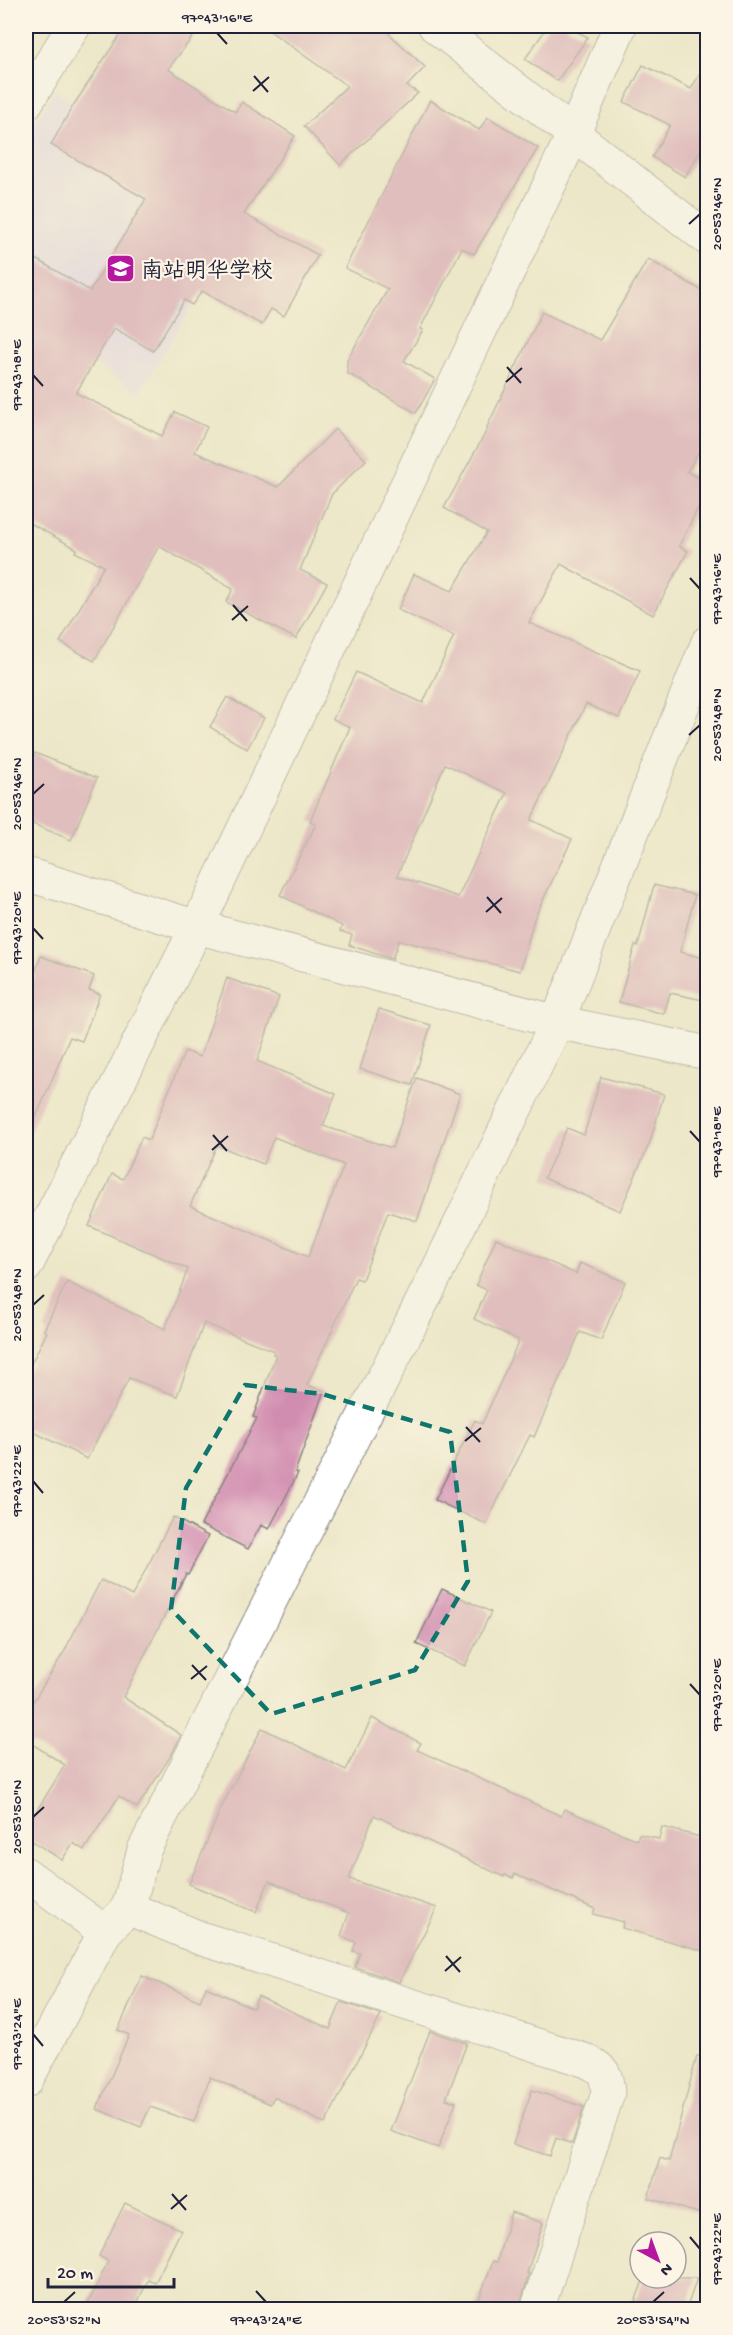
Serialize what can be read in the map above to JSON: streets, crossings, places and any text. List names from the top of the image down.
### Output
{
  "places": {
    "school or university": ["南站明华学校"]
  },
  "scale_bar": "20 m",
  "north": "bottom right",
  "coordinates": [
    "97°43'16\"E",
    "20°53'46\"N",
    "97°43'18\"E",
    "20°53'48\"N",
    "97°43'20\"E",
    "97°43'22\"E",
    "20°53'50\"N",
    "97°43'24\"E",
    "20°53'52\"N",
    "20°53'54\"N"
  ]
}
